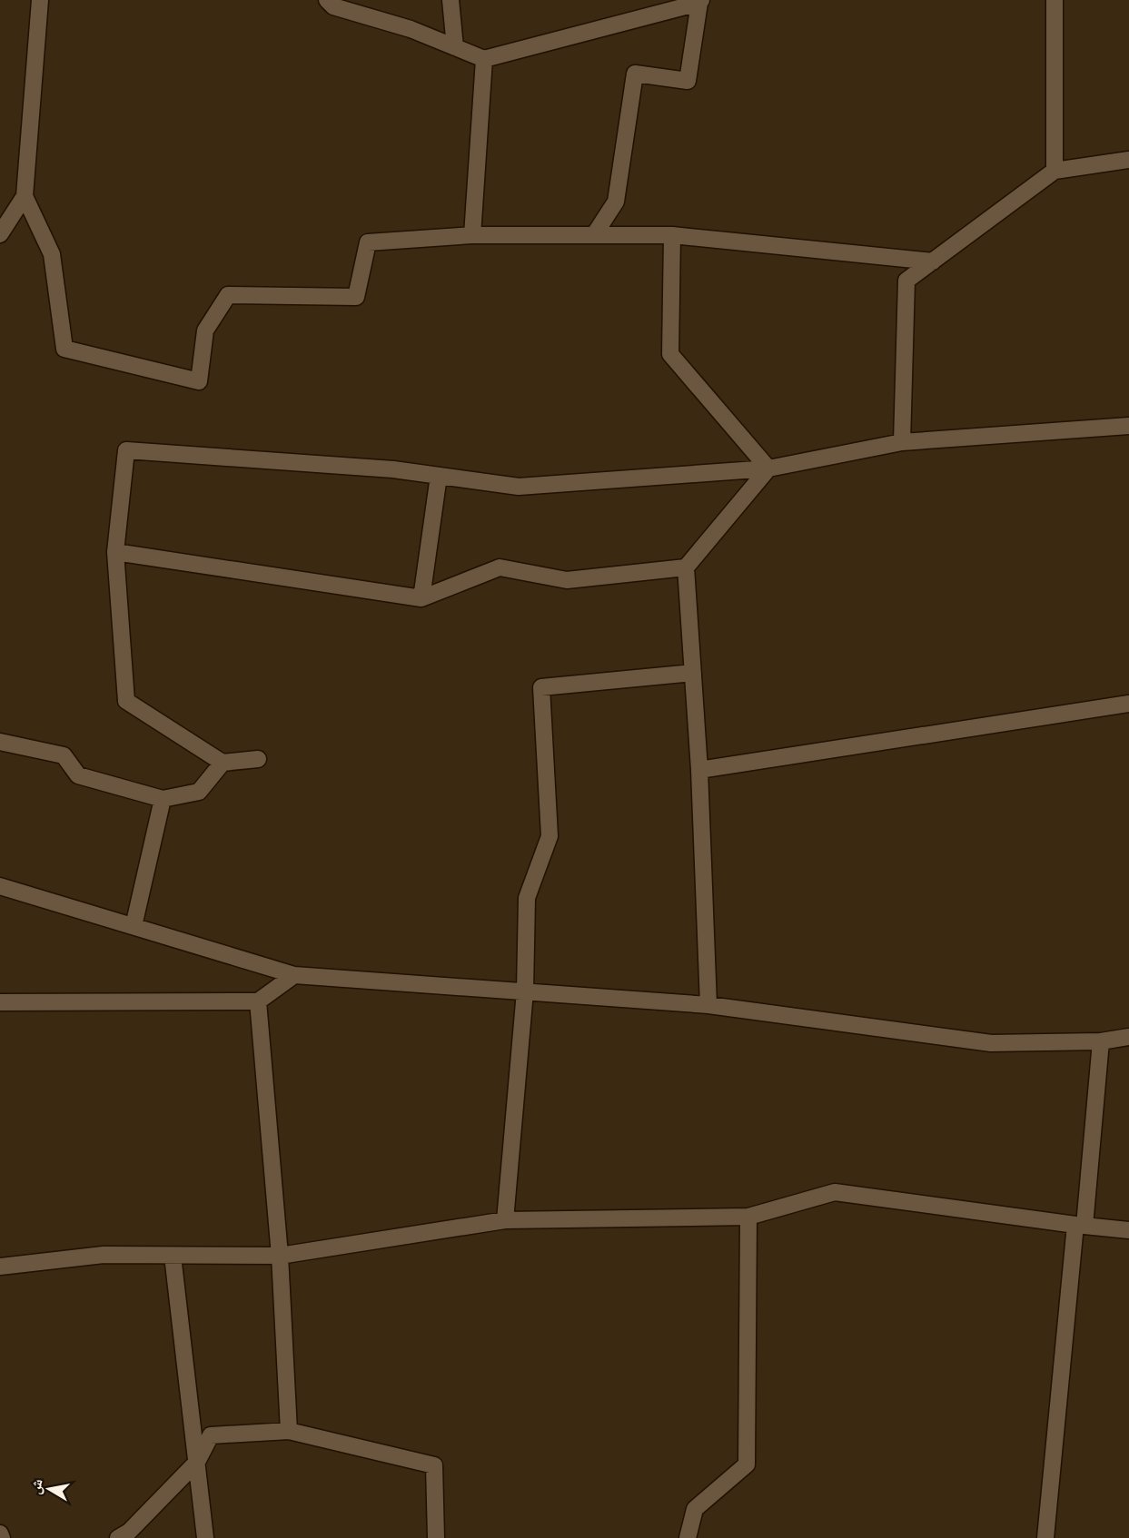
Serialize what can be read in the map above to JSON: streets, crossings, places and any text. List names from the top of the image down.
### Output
{
  "north": "left"
}
